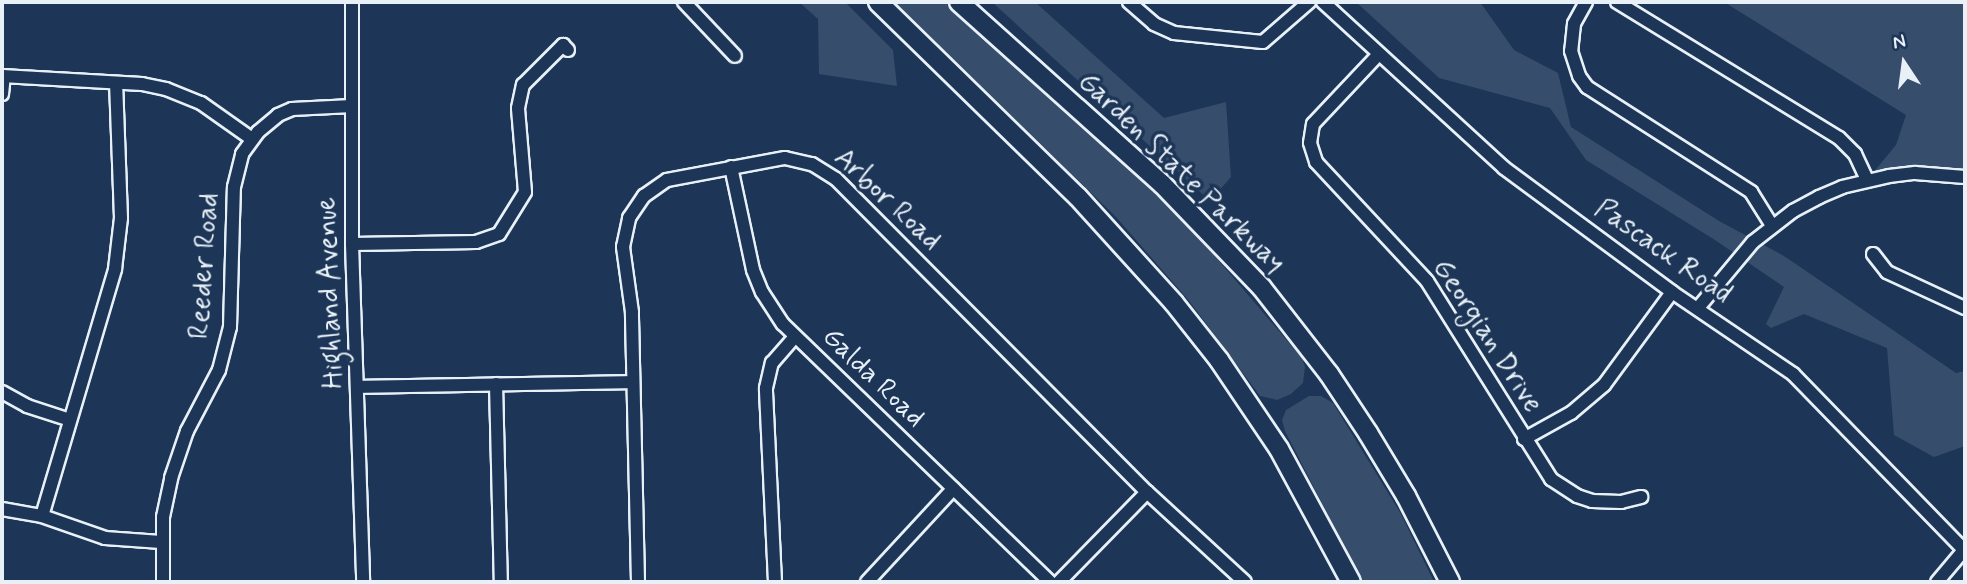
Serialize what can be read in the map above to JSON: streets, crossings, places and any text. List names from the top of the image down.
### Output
{
  "streets": {
    "highway": ["Garden State Parkway"],
    "street": [
      "Arbor Road",
      "Pascack Road",
      "Reeder Road",
      "Highland Avenue",
      "Georgian Drive",
      "Galda Road"
    ]
  },
  "crossings": [
    ["Arbor Road", "Galda Road"],
    ["Pascack Road", "Georgian Drive"],
    ["Reeder Road", "Highland Avenue"]
  ],
  "north": "top"
}
